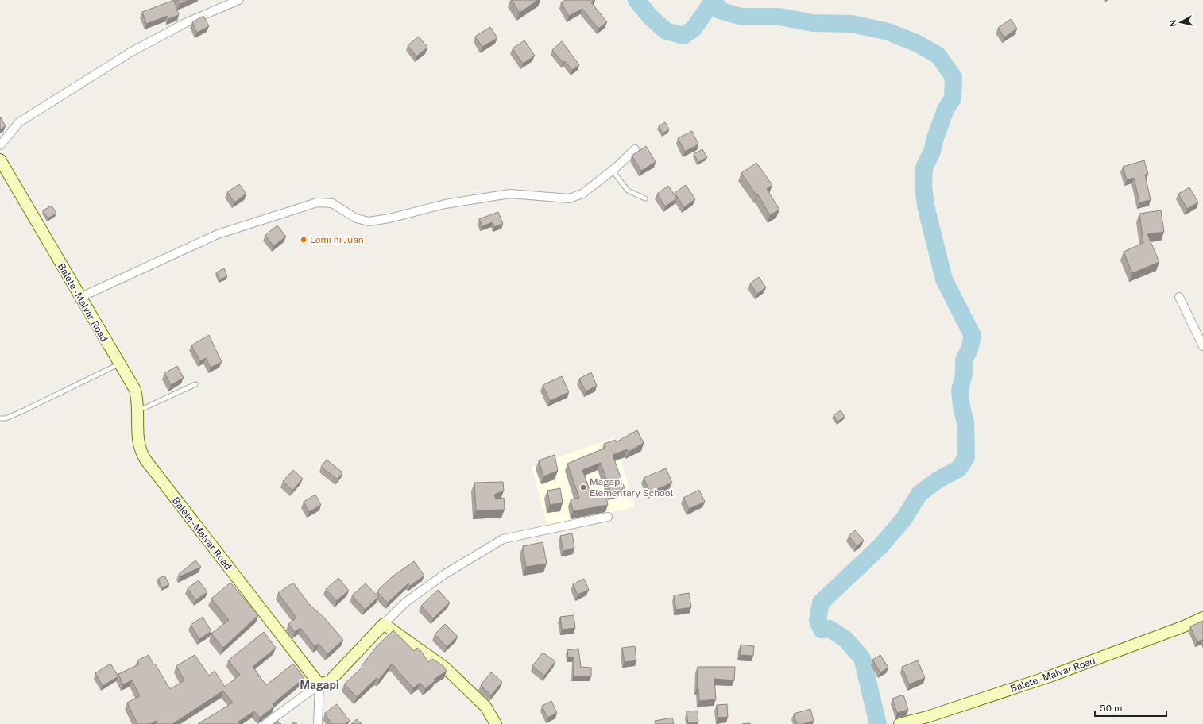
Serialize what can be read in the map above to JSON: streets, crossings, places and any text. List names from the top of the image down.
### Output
{
  "streets": {
    "main road": ["Balete - Malvar Road"]
  },
  "districts": ["Magapi"],
  "places": ["Lomi ni Juan", "Magapi Elementary School"],
  "scale_bar": "50 m",
  "north": "left"
}
